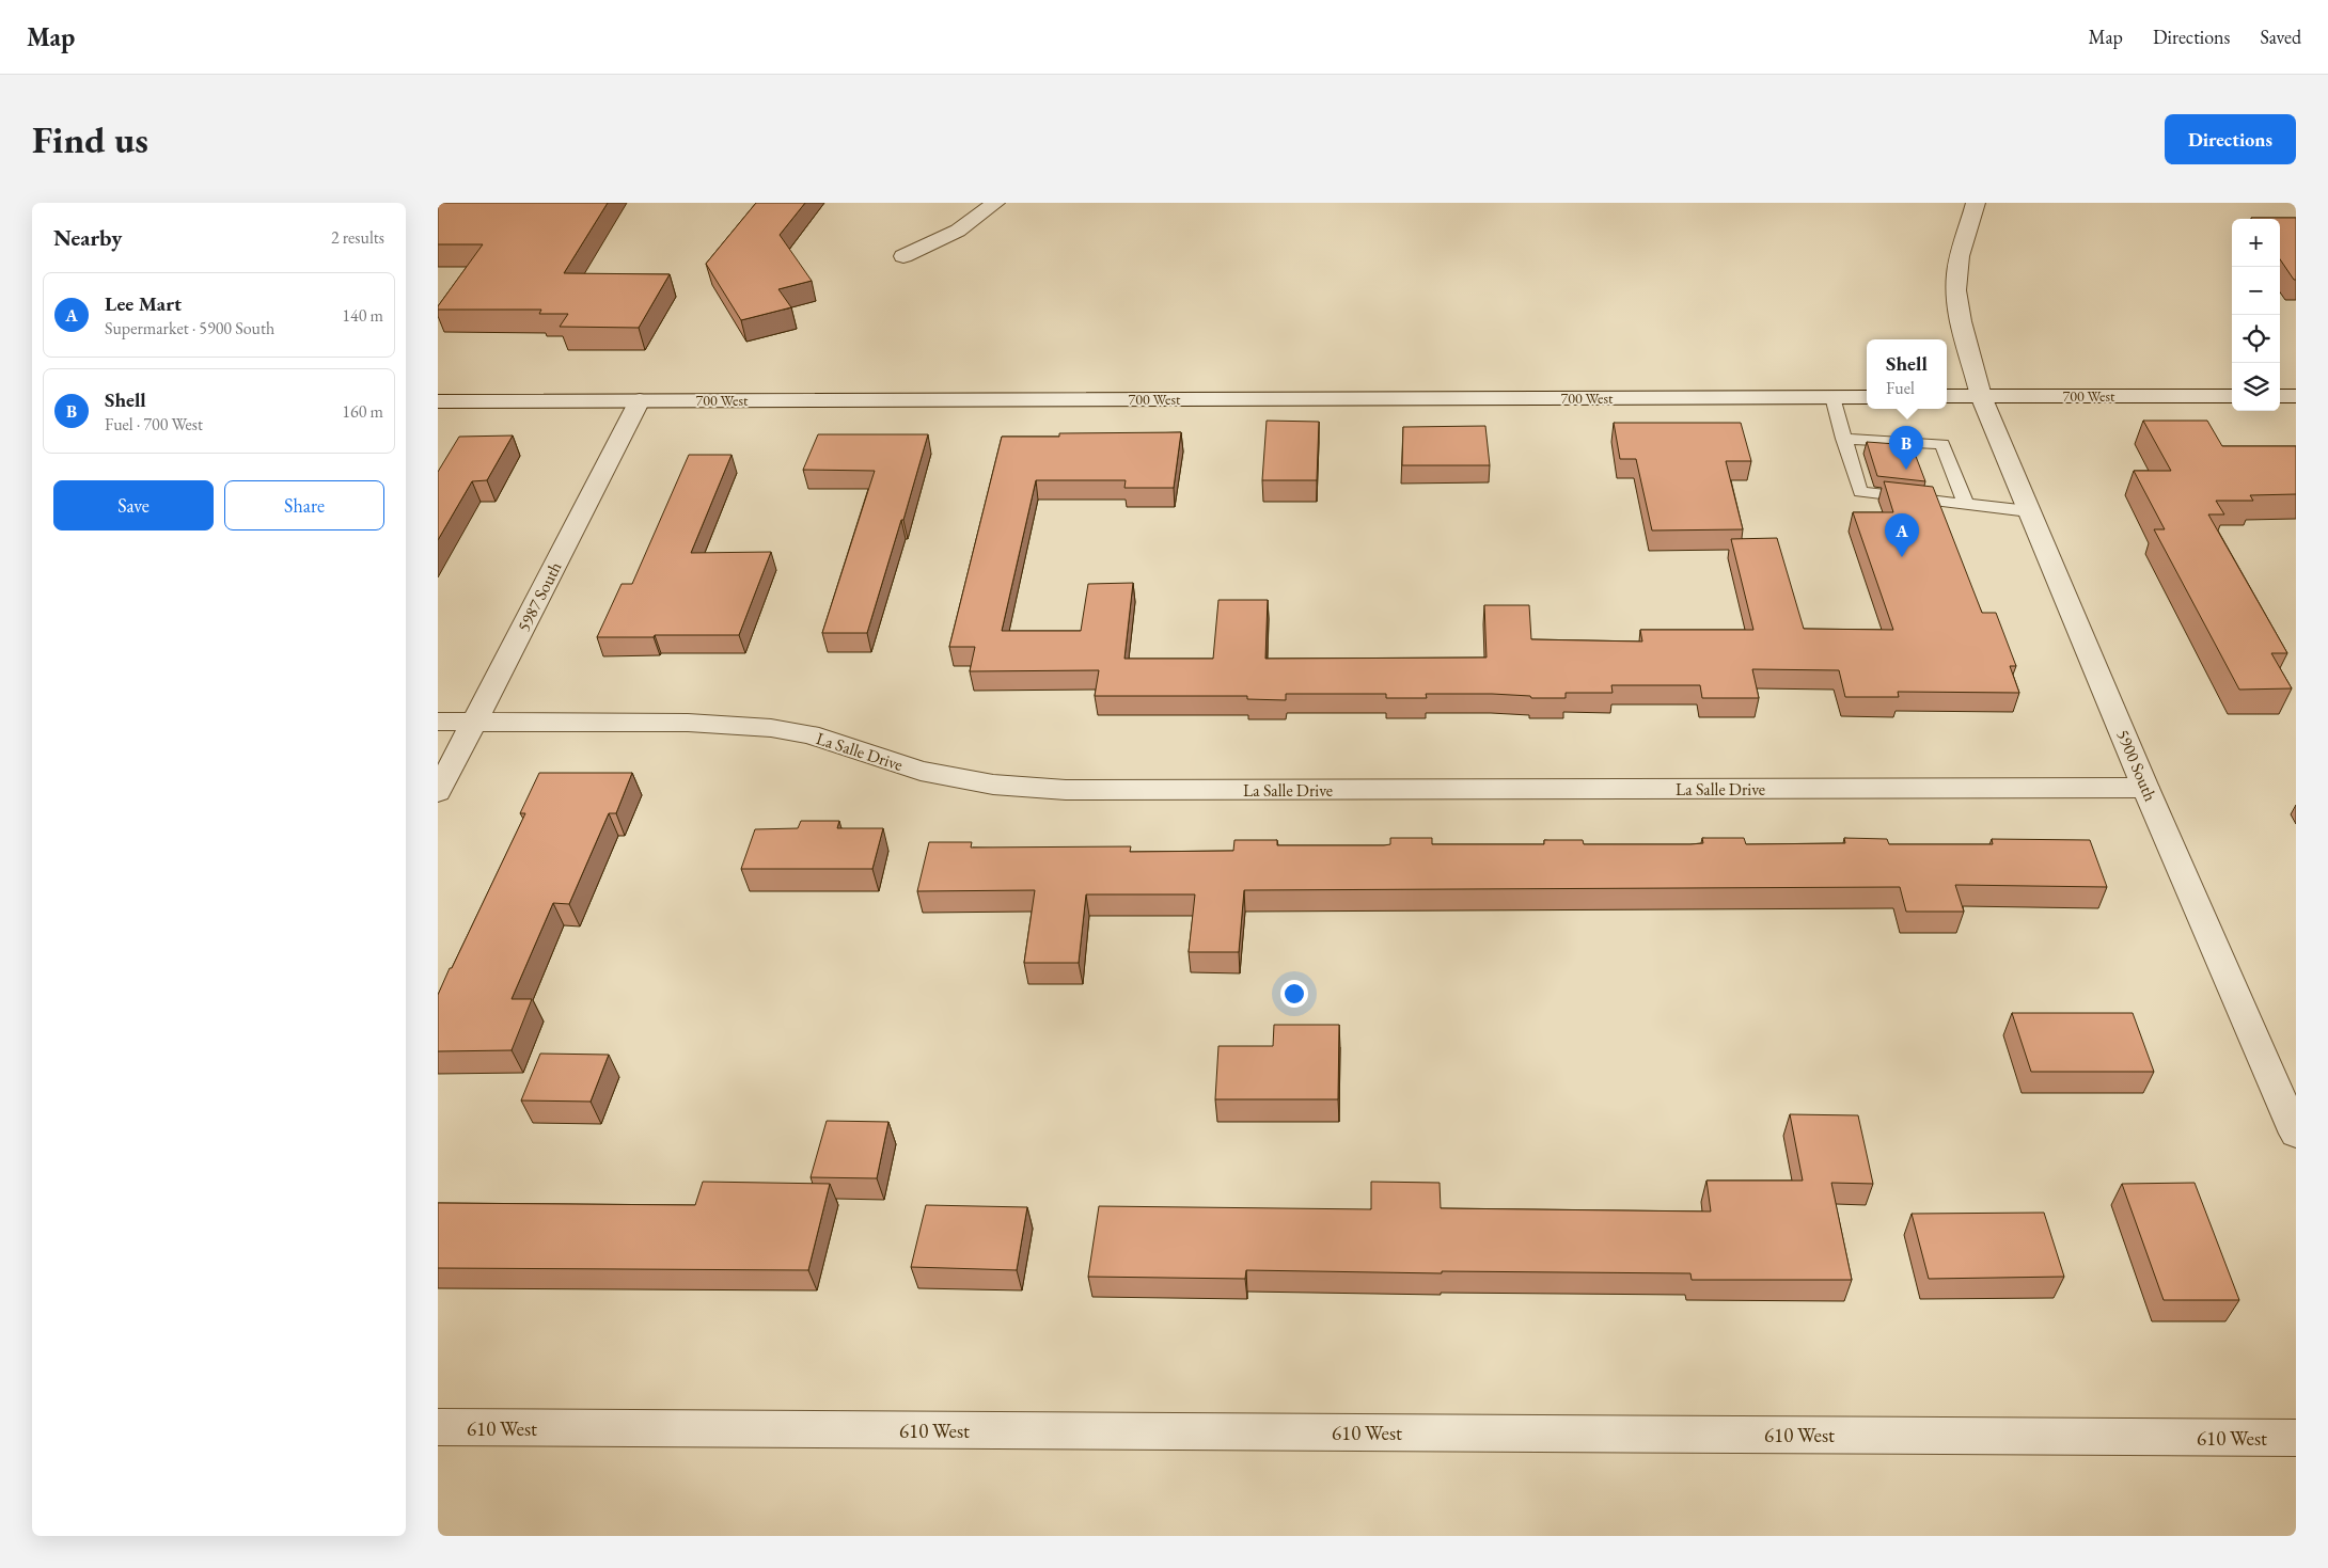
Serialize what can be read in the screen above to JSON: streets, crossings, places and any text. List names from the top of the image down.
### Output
{
  "streets": {
    "street": [
      "700 West",
      "5987 South",
      "La Salle Drive",
      "5900 South",
      "610 West"
    ]
  },
  "crossings": [
    ["700 West", "5987 South"],
    ["700 West", "5900 South"],
    ["5987 South", "La Salle Drive"],
    ["La Salle Drive", "5900 South"]
  ],
  "page": {
    "header": "Map",
    "nav": ["Map", "Directions", "Saved"],
    "buttons": [
      "Directions",
      ["Save", "Share"]
    ],
    "title": "Find us",
    "heading": ["Nearby", "2 results"],
    "map_buttons": ["+", "−"],
    "list": [
      {
        "mark": "A",
        "name": "Lee Mart",
        "note": "Supermarket · 5900 South",
        "value": "140 m"
      },
      {
        "mark": "B",
        "name": "Shell",
        "note": "Fuel · 700 West",
        "value": "160 m"
      }
    ],
    "popup": ["Shell", "Fuel"],
    "pins": ["B", "A"]
  }
}
